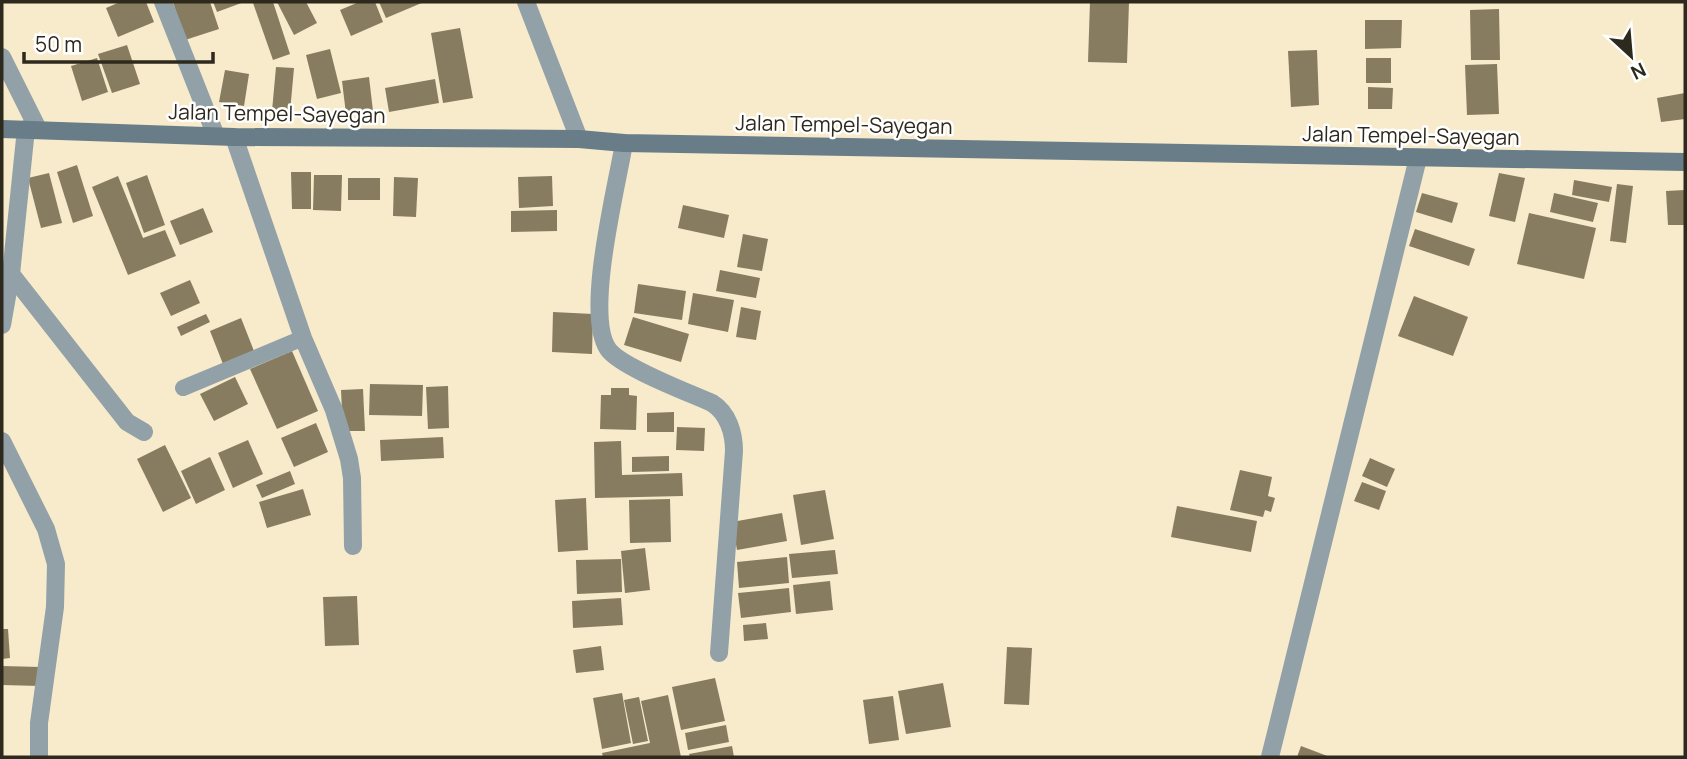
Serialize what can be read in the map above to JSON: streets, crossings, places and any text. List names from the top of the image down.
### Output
{
  "streets": {
    "main road": ["Jalan Tempel-Sayegan"]
  },
  "scale_bar": "50 m",
  "north": "bottom right"
}
